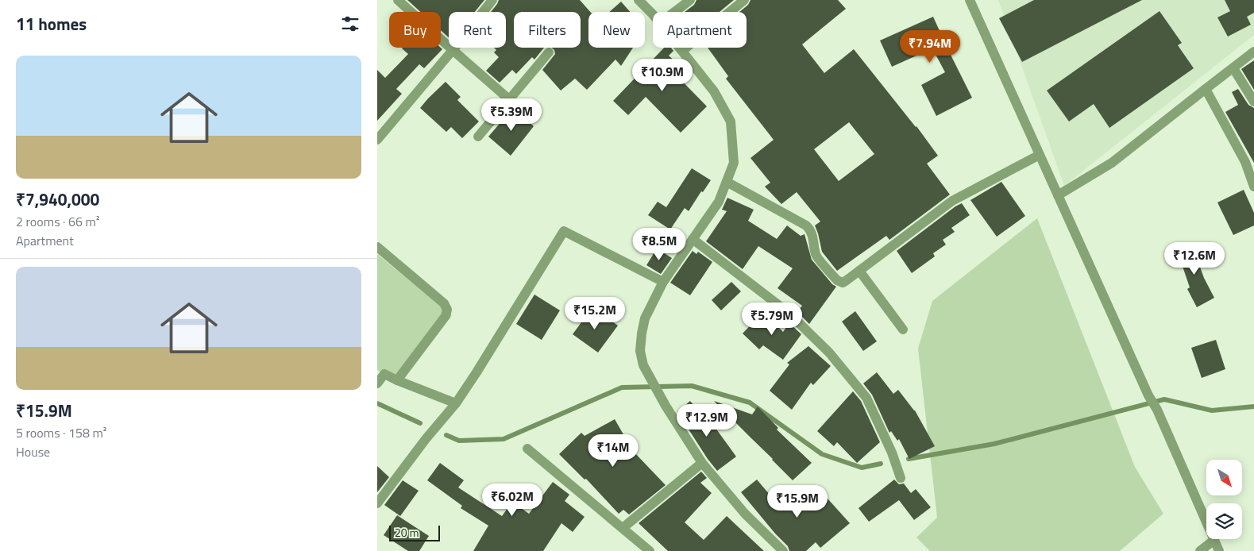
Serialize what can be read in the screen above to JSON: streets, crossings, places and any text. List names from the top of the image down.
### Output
{
  "scale_bar": "20 m",
  "north": "bottom right",
  "page": {
    "heading": "11 homes",
    "chip": [
      "Buy",
      "Rent",
      "Filters",
      "New",
      "Apartment"
    ],
    "price": [
      "₹7.94M",
      "₹10.9M",
      "₹5.39M",
      "₹8.5M",
      "₹12.6M",
      "₹15.2M",
      "₹5.79M",
      "₹12.9M",
      "₹14M",
      "₹6.02M",
      "₹15.9M"
    ],
    "list": [
      {
        "name": "₹7,940,000",
        "note": "2 rooms · 66 m² · Apartment"
      },
      {
        "name": "₹15.9M",
        "note": "5 rooms · 158 m² · House"
      }
    ],
    "scale": "20 m"
  }
}
